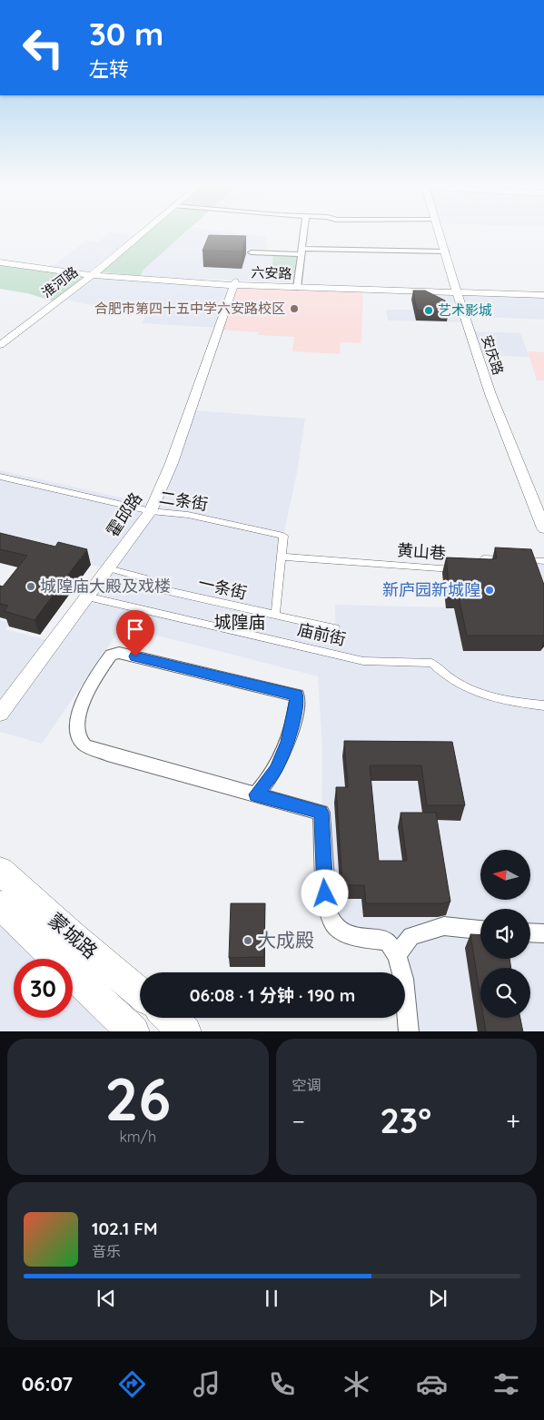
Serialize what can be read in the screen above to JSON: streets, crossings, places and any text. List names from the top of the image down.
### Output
{
  "streets": {
    "main road": ["蒙城路"],
    "street": [
      "六安路",
      "淮河路",
      "安庆路",
      "二条街",
      "霍邱路",
      "黄山巷",
      "一条街",
      "庙前街"
    ]
  },
  "crossings": [
    ["六安路", "淮河路"],
    ["六安路", "安庆路"],
    ["六安路", "霍邱路"],
    ["二条街", "霍邱路"],
    ["二条街", "黄山巷"],
    ["霍邱路", "一条街"],
    ["霍邱路", "庙前街"]
  ],
  "districts": ["城隍庙"],
  "places": [
    "合肥市第四十五中学六安路校区",
    "艺术影城",
    "城隍庙大殿及戏楼",
    "新庐园新城隍",
    "大成殿"
  ],
  "north": "left",
  "page": {
    "turn": ["30 m", "左转"],
    "limit": "30",
    "trip": "06:08 · 1 分钟 · 190 m",
    "tile": [
      ["26", "km/h"],
      "空调"
    ],
    "heat": ["−", "23°", "+"],
    "song": ["102.1 FM", "音乐"],
    "tabs": "06:07"
  }
}
